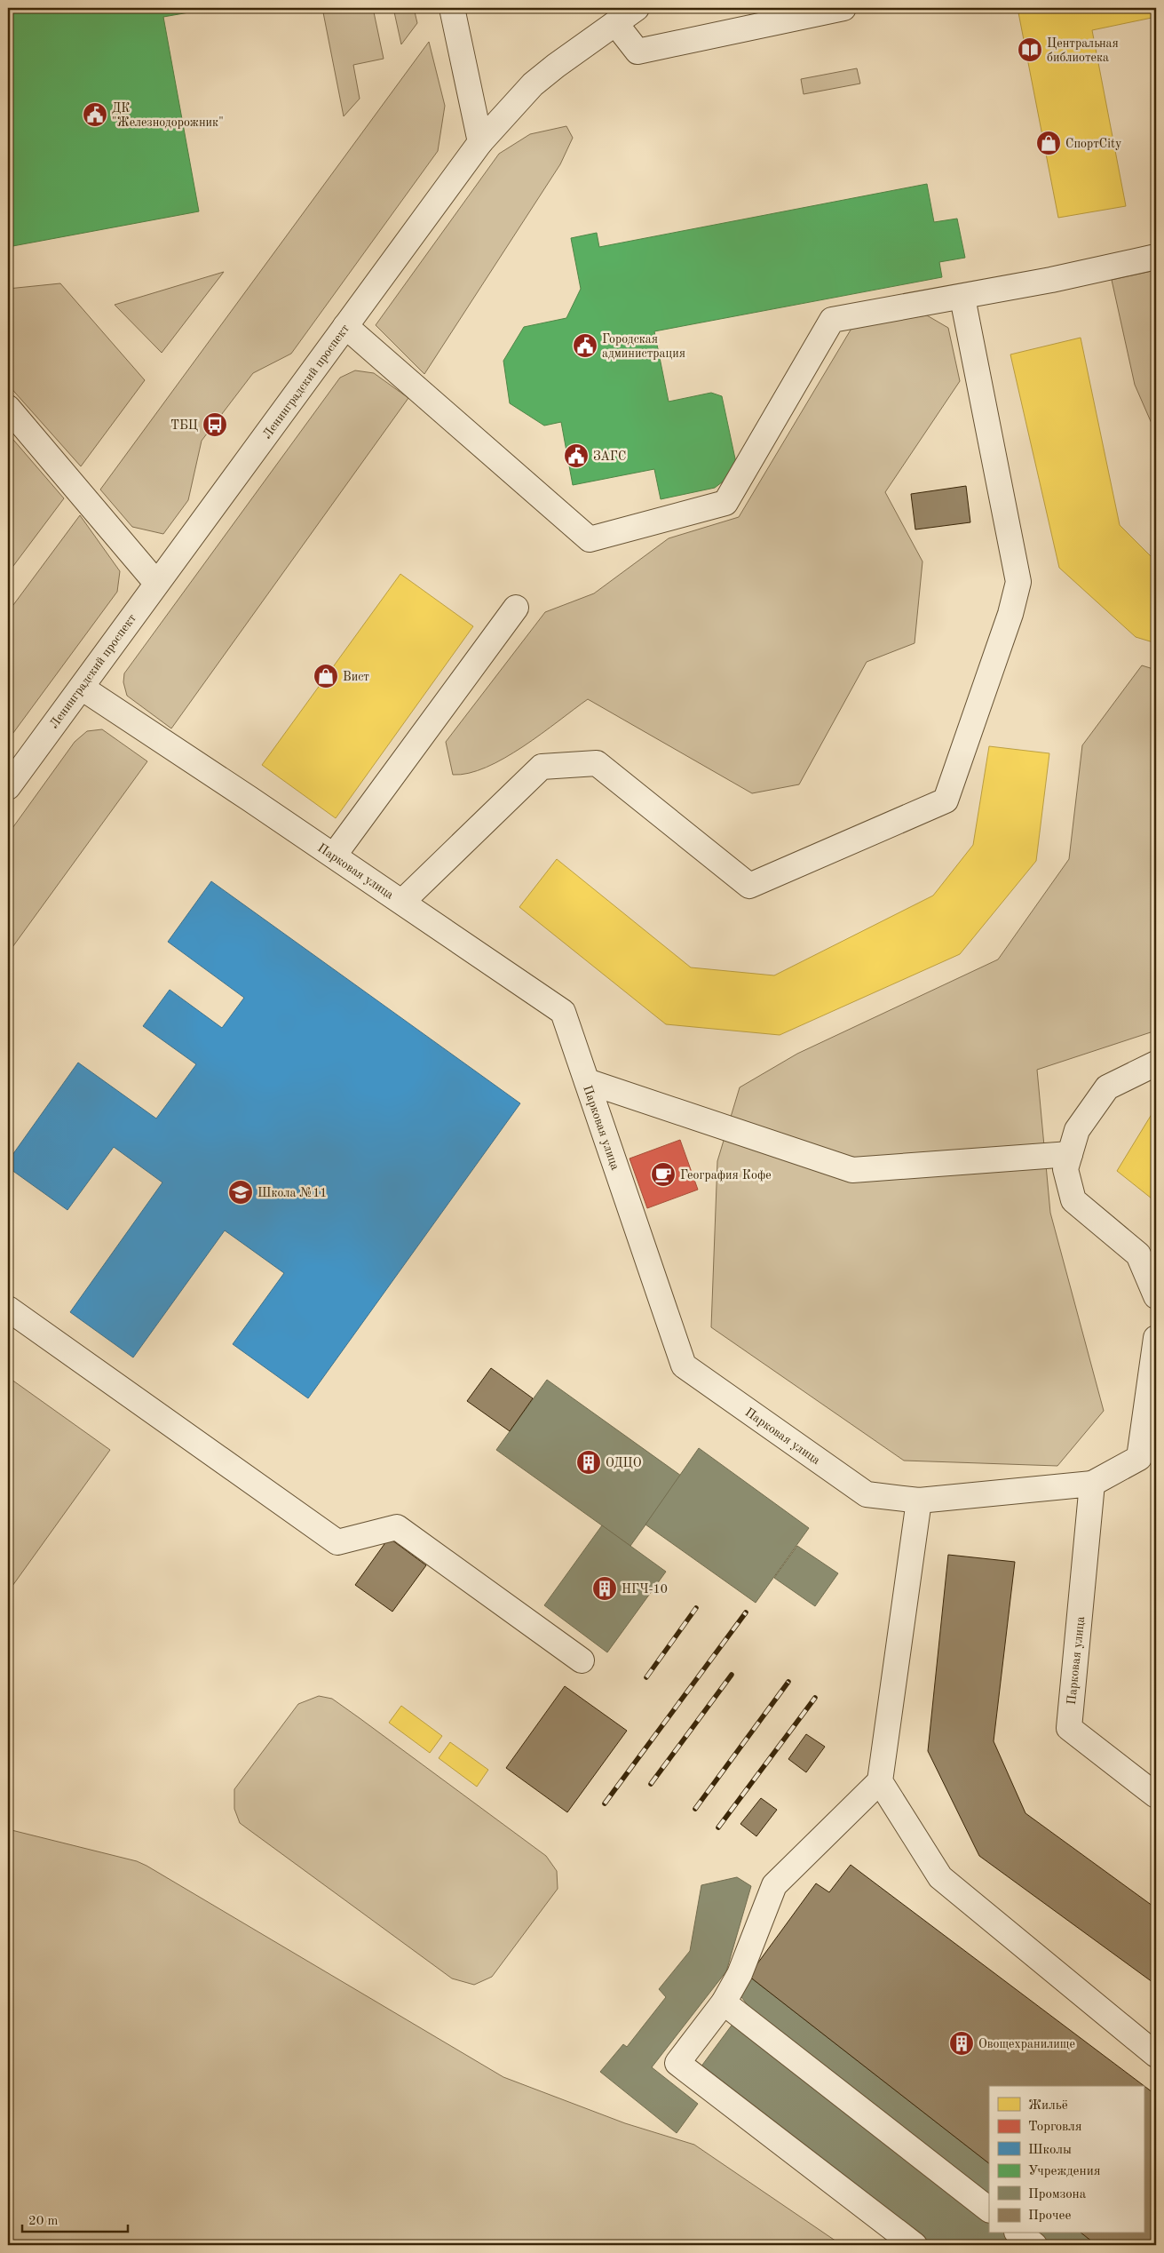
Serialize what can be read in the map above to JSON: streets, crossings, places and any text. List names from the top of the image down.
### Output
{
  "streets": {
    "street": ["Ленинградский проспект", "Парковая улица"]
  },
  "crossings": [
    ["Ленинградский проспект", "Парковая улица"]
  ],
  "places": {
    "library": ["Центральная библиотека"],
    "public building": ["ДК \"Железнодорожник\"", "Городская администрация", "ЗАГС"],
    "shop": ["СпортCity", "Вист"],
    "bus stop": ["ТБЦ"],
    "cafe": ["География Кофе"],
    "school or university": ["Школа №11"],
    "building": ["ОДЦО", "НГЧ-10", "Овощехранилище"]
  },
  "legend": [
    "Жильё",
    "Торговля",
    "Школы",
    "Учреждения",
    "Промзона",
    "Прочее"
  ],
  "scale_bar": "20 m"
}
